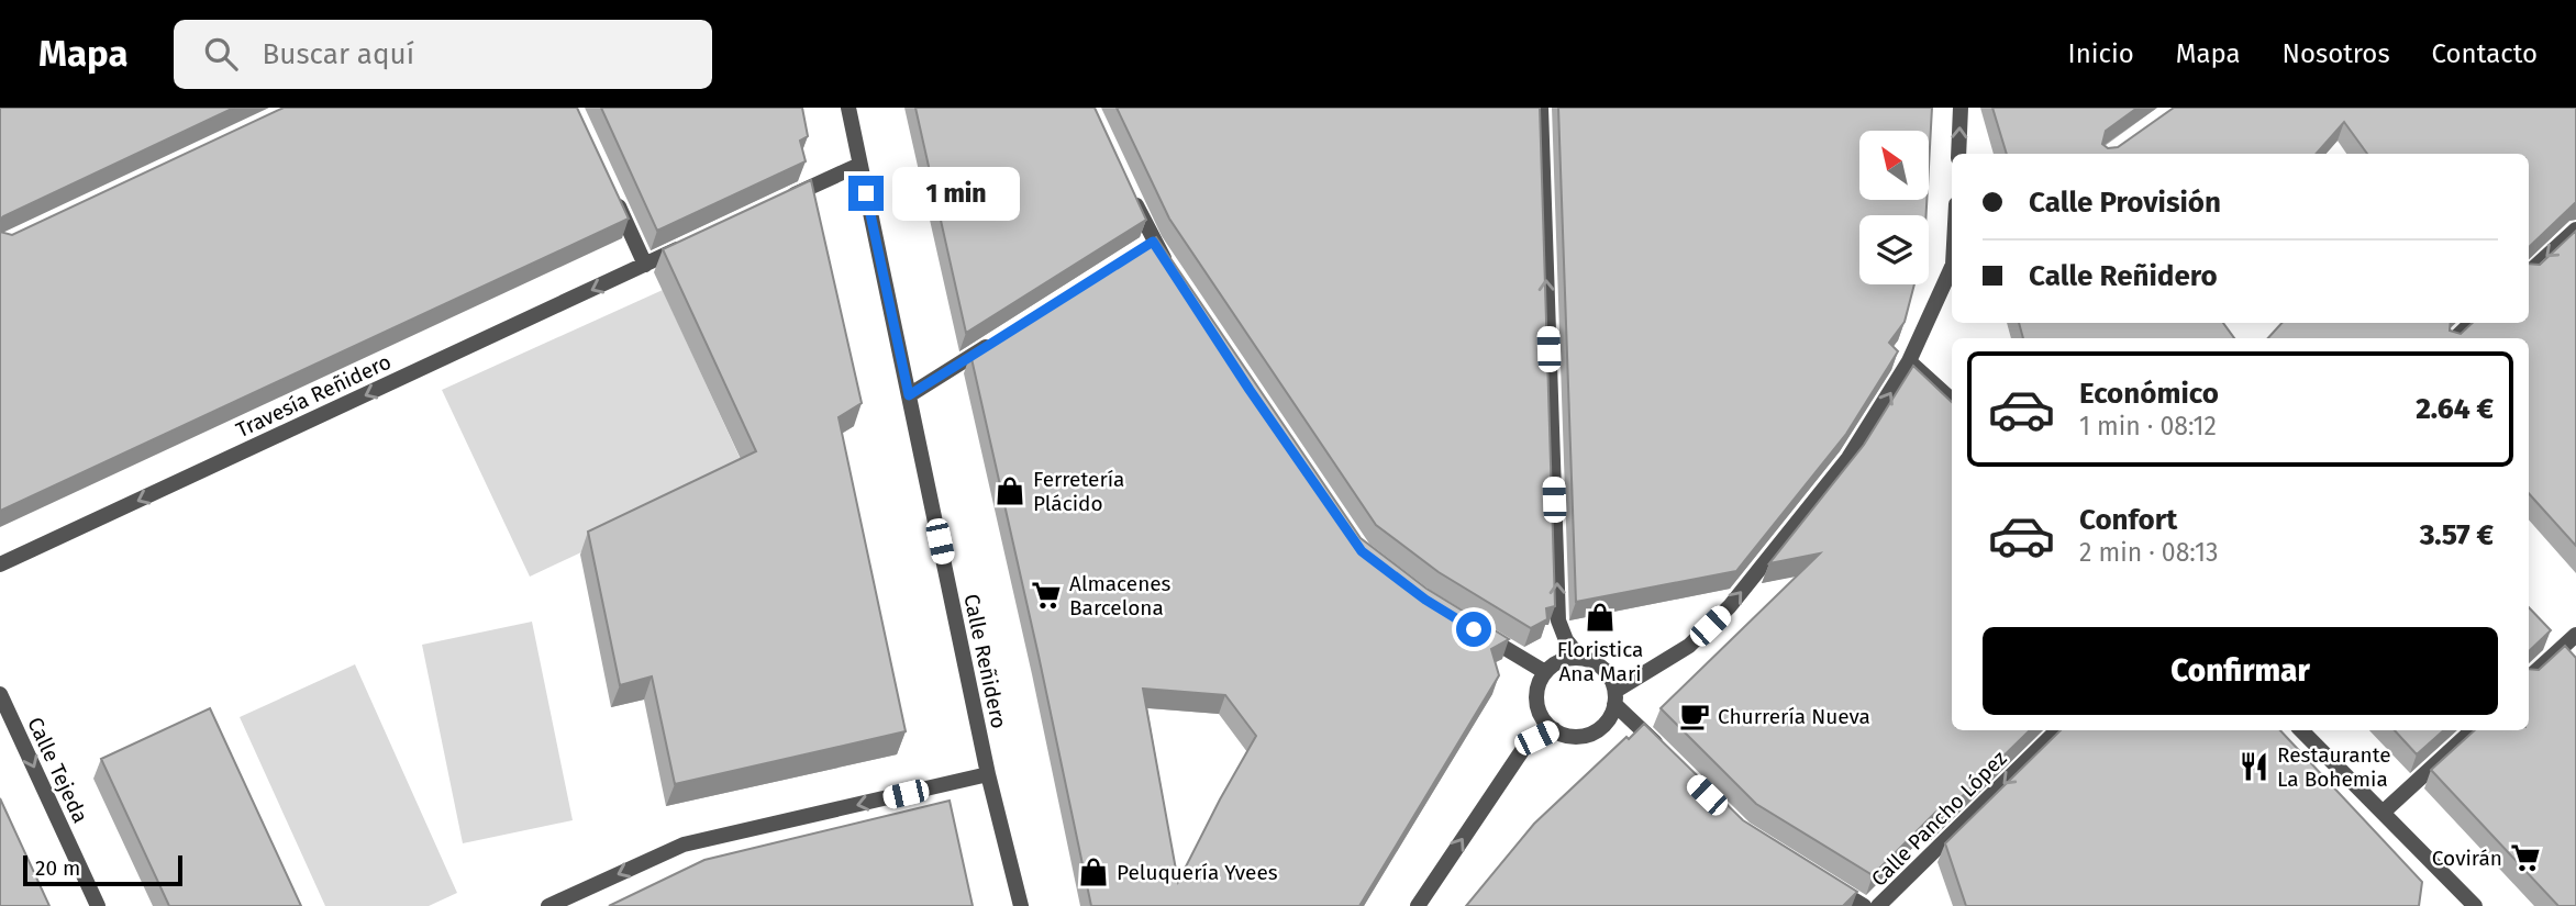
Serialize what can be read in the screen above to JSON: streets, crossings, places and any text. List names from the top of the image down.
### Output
{
  "streets": {
    "street": [
      "Travesía Reñidero",
      "Calle Reñidero",
      "Calle Tejeda",
      "Calle Pancho López"
    ]
  },
  "one_way": ["Travesía Reñidero", "Calle Tejeda", "Calle Pancho López"],
  "places": {
    "shop": ["Ferretería Plácido", "Floristica Ana Mari", "Peluquería Yvees"],
    "supermarket": ["Almacenes Barcelona", "Covirán"],
    "cafe": ["Churrería Nueva"],
    "restaurant": ["Restaurante La Bohemia"]
  },
  "scale_bar": "20 m",
  "north": "top left",
  "page": {
    "header": "Mapa",
    "search": "Buscar aquí",
    "nav": [
      "Inicio",
      "Mapa",
      "Nosotros",
      "Contacto"
    ],
    "banner": ["Calle Provisión", "Calle Reñidero"],
    "bubble": "1 min",
    "list": [
      {
        "name": "Económico",
        "note": "1 min · 08:12",
        "value": "2.64 €"
      },
      {
        "name": "Confort",
        "note": "2 min · 08:13",
        "value": "3.57 €"
      }
    ],
    "buttons": "Confirmar",
    "scale": "20 m"
  }
}
